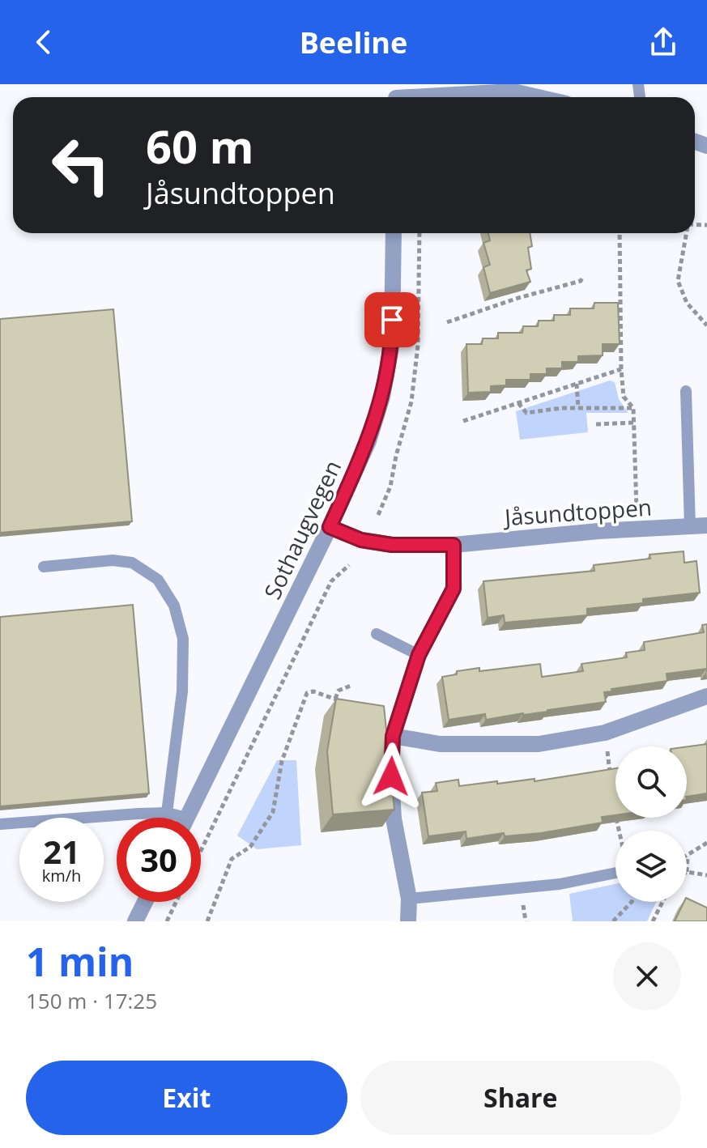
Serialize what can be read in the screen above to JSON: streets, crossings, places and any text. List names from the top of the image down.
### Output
{
  "streets": {
    "street": ["Jåsundtoppen", "Sothaugvegen"]
  },
  "crossings": [
    ["Jåsundtoppen", "Sothaugvegen"]
  ],
  "page": {
    "header": "Beeline",
    "turn": ["60 m", "Jåsundtoppen"],
    "speed": "21 km/h",
    "limit": "30",
    "heading": ["1 min", "150 m · 17:25"],
    "buttons": ["Exit", "Share"]
  }
}
